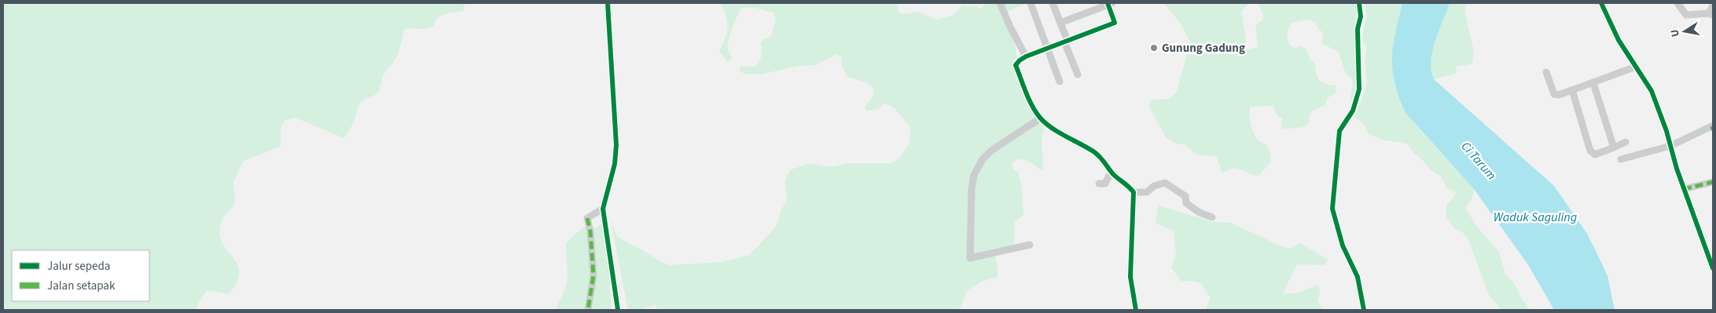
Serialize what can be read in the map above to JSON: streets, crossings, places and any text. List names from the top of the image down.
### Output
{
  "water": ["Ci Tarum", "Waduk Saguling"],
  "places": ["Gunung Gadung"],
  "legend": ["Jalur sepeda", "Jalan setapak"],
  "north": "left"
}
